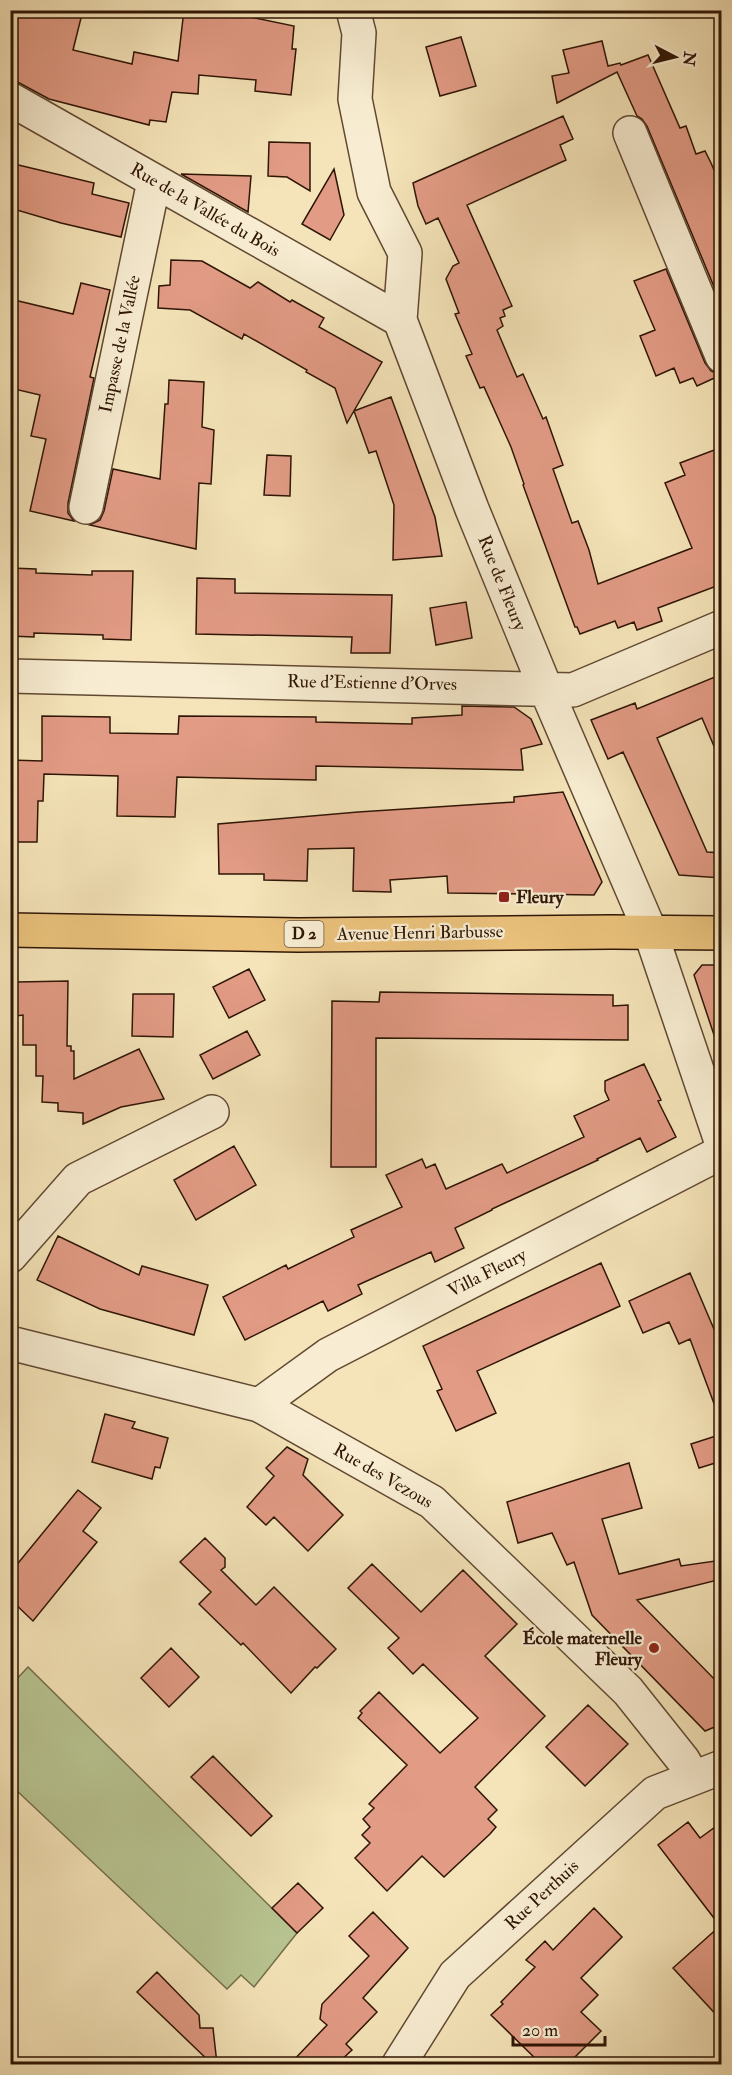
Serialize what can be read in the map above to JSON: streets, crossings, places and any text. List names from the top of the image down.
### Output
{
  "streets": {
    "main road": ["Avenue Henri Barbusse", "D 2"],
    "street": [
      "Rue de la Vallée du Bois",
      "Impasse de la Vallée",
      "Rue de Fleury",
      "Rue d'Estienne d'Orves",
      "Villa Fleury",
      "Rue des Vezous",
      "Rue Perthuis"
    ]
  },
  "crossings": [
    ["Rue de la Vallée du Bois", "Impasse de la Vallée"],
    ["Rue de la Vallée du Bois", "Rue de Fleury"],
    ["Rue de Fleury", "Rue d'Estienne d'Orves"],
    ["Rue de Fleury", "Avenue Henri Barbusse"],
    ["Villa Fleury", "Rue des Vezous"],
    ["Rue des Vezous", "Rue Perthuis"]
  ],
  "places": {
    "transit": ["Fleury"],
    "other": ["École maternelle Fleury"]
  },
  "scale_bar": "20 m",
  "north": "right"
}
